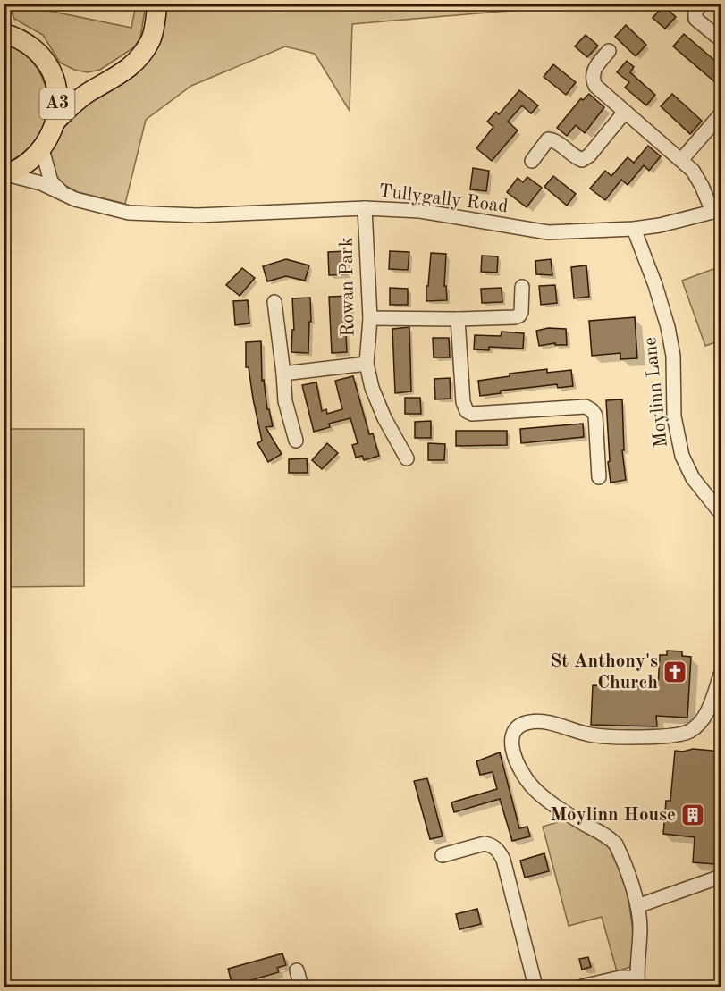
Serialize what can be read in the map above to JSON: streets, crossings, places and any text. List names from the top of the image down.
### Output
{
  "streets": {
    "highway": ["A3"],
    "street": ["Tullygally Road", "Rowan Park", "Moylinn Lane"]
  },
  "crossings": [
    ["A3", "Tullygally Road"],
    ["Tullygally Road", "Rowan Park"],
    ["Tullygally Road", "Moylinn Lane"]
  ],
  "places": {
    "church": ["St Anthony's Church"],
    "building": ["Moylinn House"]
  }
}
